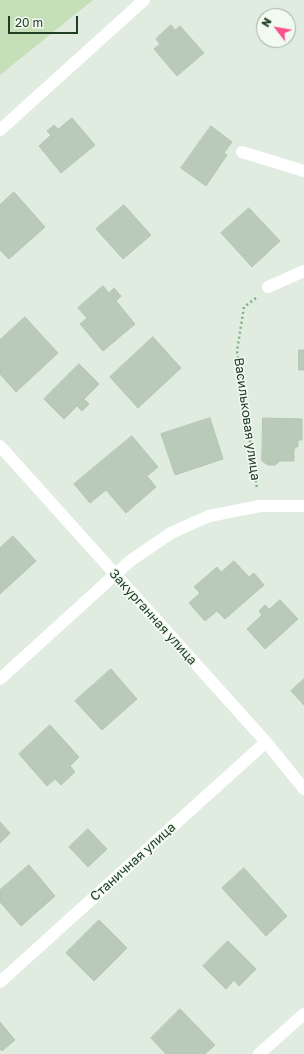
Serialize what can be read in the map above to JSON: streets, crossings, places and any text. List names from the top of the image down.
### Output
{
  "streets": {
    "street": ["Закурганная улица", "Станичная улица"],
    "path": ["Васильковая улица"]
  },
  "crossings": [
    ["Закурганная улица", "Станичная улица"]
  ],
  "scale_bar": "20 m",
  "north": "top left"
}
